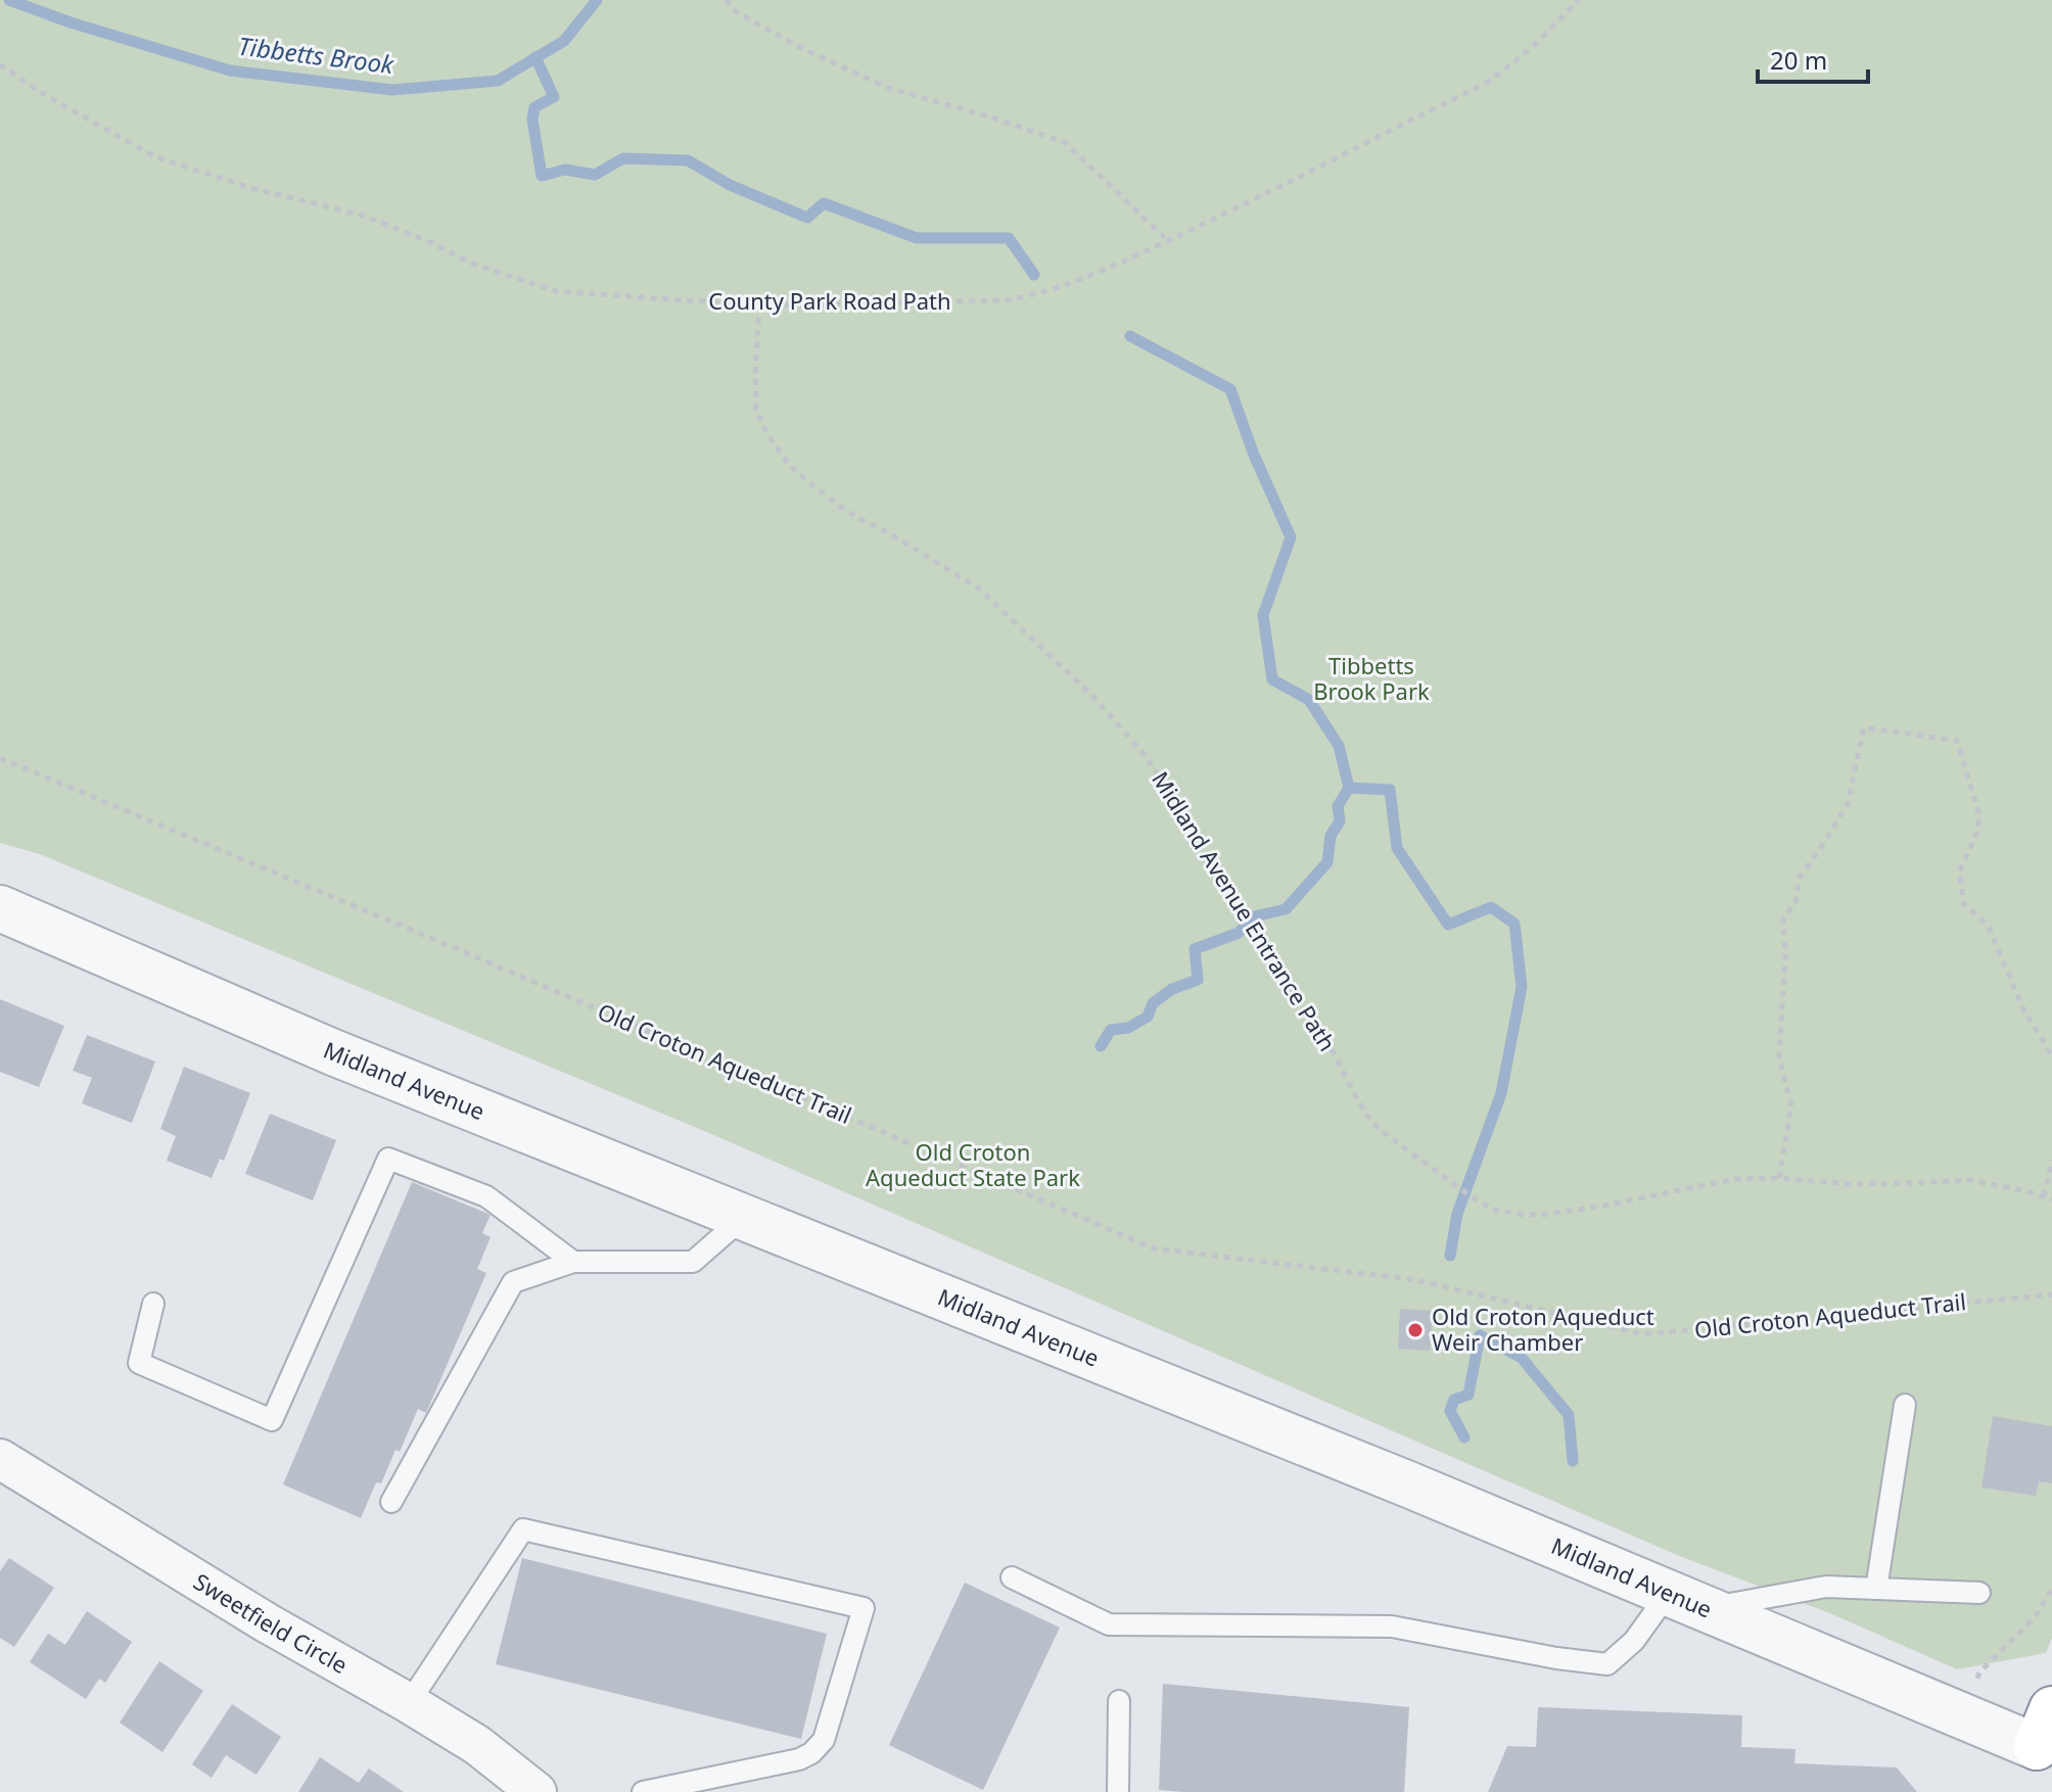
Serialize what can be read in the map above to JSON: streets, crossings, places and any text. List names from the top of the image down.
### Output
{
  "streets": {
    "street": ["Midland Avenue", "Sweetfield Circle"],
    "path": ["County Park Road Path", "Midland Avenue Entrance Path", "Old Croton Aqueduct Trail"]
  },
  "crossings": [
    ["County Park Road Path", "Midland Avenue Entrance Path"]
  ],
  "water": ["Tibbetts Brook"],
  "parks": ["Tibbetts Brook Park", "Old Croton Aqueduct State Park"],
  "places": ["Old Croton Aqueduct Weir Chamber"],
  "scale_bar": "20 m"
}
